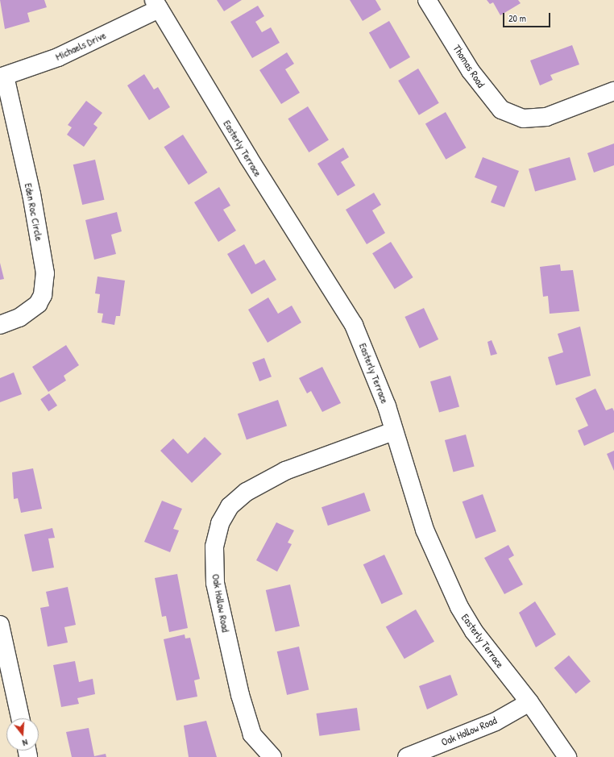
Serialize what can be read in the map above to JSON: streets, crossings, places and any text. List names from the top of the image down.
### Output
{
  "streets": {
    "street": [
      "Michaels Drive",
      "Thomas Road",
      "Easterly Terrace",
      "Eden Roc Circle",
      "Oak Hollow Road"
    ]
  },
  "crossings": [
    ["Michaels Drive", "Easterly Terrace"],
    ["Michaels Drive", "Eden Roc Circle"],
    ["Easterly Terrace", "Oak Hollow Road"]
  ],
  "scale_bar": "20 m",
  "north": "bottom"
}
